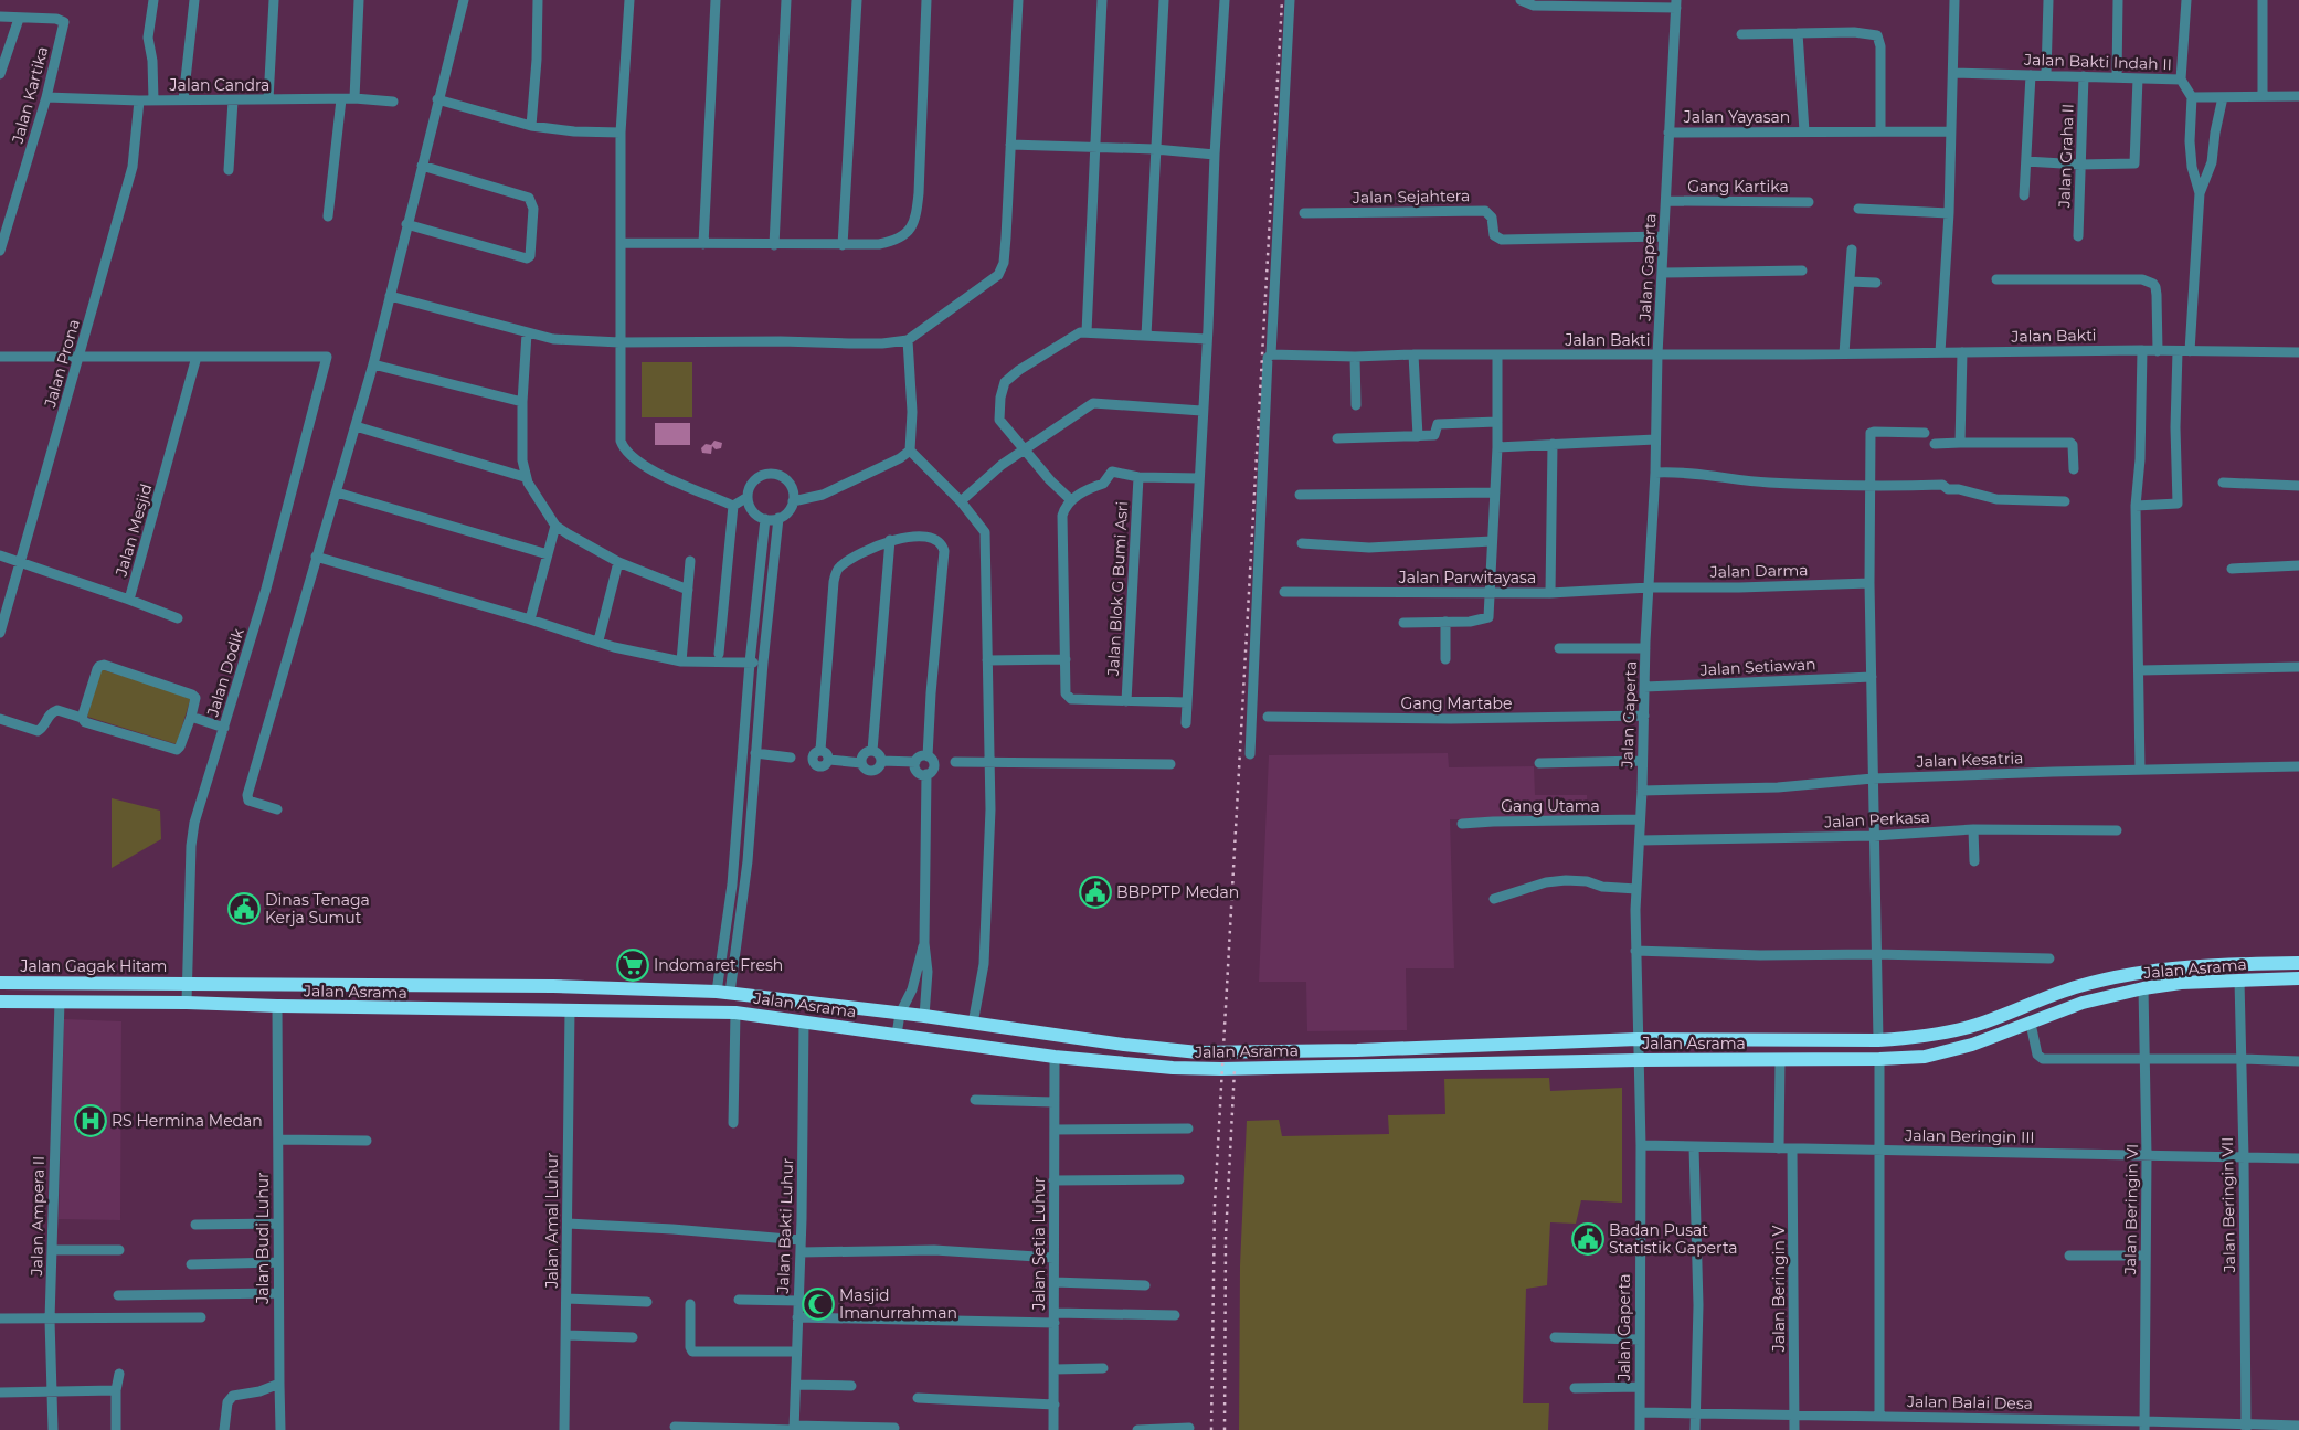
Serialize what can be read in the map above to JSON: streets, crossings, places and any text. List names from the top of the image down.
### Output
{
  "streets": {
    "highway": ["Jalan Gagak Hitam", "Jalan Asrama"],
    "street": [
      "Jalan Bakti Indah II",
      "Jalan Candra",
      "Jalan Kartika",
      "Jalan Yayasan",
      "Jalan Graha II",
      "Gang Kartika",
      "Jalan Sejahtera",
      "Jalan Gaperta",
      "Jalan Bakti",
      "Jalan Prona",
      "Jalan Mesjid",
      "Jalan Darma",
      "Jalan Parwitayasa",
      "Jalan Blok G Bumi Asri",
      "Jalan Setiawan",
      "Jalan Dodik",
      "Gang Martabe",
      "Jalan Kesatria",
      "Gang Utama",
      "Jalan Perkasa",
      "Jalan Beringin III",
      "Jalan Beringin VII",
      "Jalan Beringin VI",
      "Jalan Ampera II",
      "Jalan Amal Luhur",
      "Jalan Bakti Luhur",
      "Jalan Budi Luhur",
      "Jalan Setia Luhur",
      "Jalan Beringin V",
      "Jalan Balai Desa"
    ]
  },
  "crossings": [
    ["Jalan Bakti Indah II", "Jalan Graha II"],
    ["Jalan Candra", "Jalan Kartika"],
    ["Jalan Candra", "Jalan Prona"],
    ["Jalan Yayasan", "Jalan Gaperta"],
    ["Gang Kartika", "Jalan Gaperta"],
    ["Jalan Sejahtera", "Jalan Gaperta"],
    ["Jalan Gaperta", "Jalan Bakti"],
    ["Jalan Gaperta", "Jalan Darma"],
    ["Jalan Gaperta", "Jalan Parwitayasa"],
    ["Jalan Gaperta", "Jalan Setiawan"],
    ["Jalan Gaperta", "Gang Martabe"],
    ["Jalan Gaperta", "Jalan Kesatria"],
    ["Jalan Gaperta", "Gang Utama"],
    ["Jalan Gaperta", "Jalan Perkasa"],
    ["Jalan Gaperta", "Jalan Asrama"],
    ["Jalan Gaperta", "Jalan Beringin III"],
    ["Jalan Gaperta", "Jalan Balai Desa"],
    ["Jalan Prona", "Jalan Mesjid"],
    ["Jalan Mesjid", "Jalan Dodik"],
    ["Jalan Darma", "Jalan Parwitayasa"],
    ["Jalan Dodik", "Jalan Gagak Hitam"],
    ["Jalan Dodik", "Jalan Asrama"],
    ["Jalan Gagak Hitam", "Jalan Asrama"],
    ["Jalan Asrama", "Jalan Beringin VII"],
    ["Jalan Asrama", "Jalan Beringin VI"],
    ["Jalan Asrama", "Jalan Amal Luhur"],
    ["Jalan Asrama", "Jalan Bakti Luhur"],
    ["Jalan Asrama", "Jalan Budi Luhur"],
    ["Jalan Asrama", "Jalan Setia Luhur"],
    ["Jalan Beringin III", "Jalan Beringin VII"],
    ["Jalan Beringin III", "Jalan Beringin VI"],
    ["Jalan Beringin III", "Jalan Beringin V"],
    ["Jalan Beringin VII", "Jalan Balai Desa"],
    ["Jalan Beringin VI", "Jalan Balai Desa"],
    ["Jalan Beringin V", "Jalan Balai Desa"]
  ],
  "places": {
    "public building": ["BBPPTP Medan", "Dinas Tenaga Kerja Sumut", "Badan Pusat Statistik Gaperta"],
    "supermarket": ["Indomaret Fresh"],
    "hospital": ["RS Hermina Medan"],
    "mosque": ["Masjid Imanurrahman"]
  }
}
